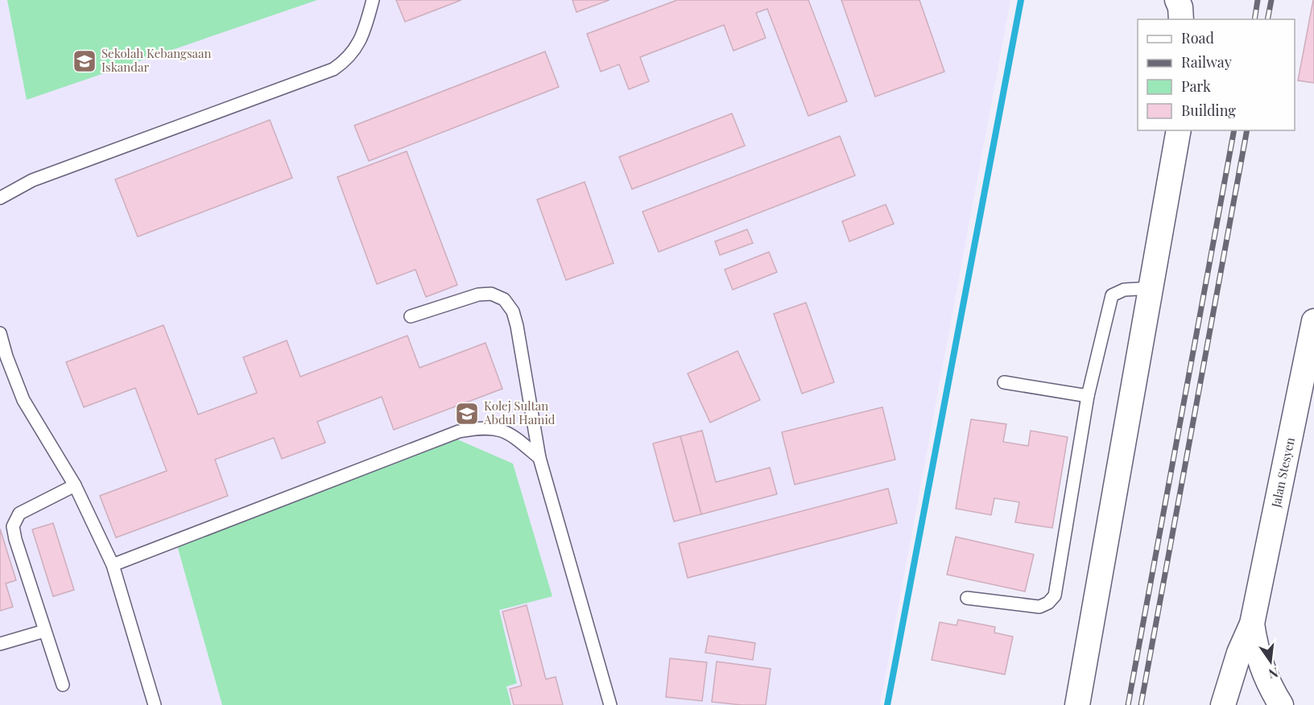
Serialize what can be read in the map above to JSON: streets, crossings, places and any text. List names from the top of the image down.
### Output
{
  "streets": {
    "street": ["Jalan Stesyen"]
  },
  "places": {
    "school or university": ["Sekolah Kebangsaan Iskandar", "Kolej Sultan Abdul Hamid"]
  },
  "legend": [
    "Road",
    "Railway",
    "Park",
    "Building"
  ],
  "north": "bottom"
}
